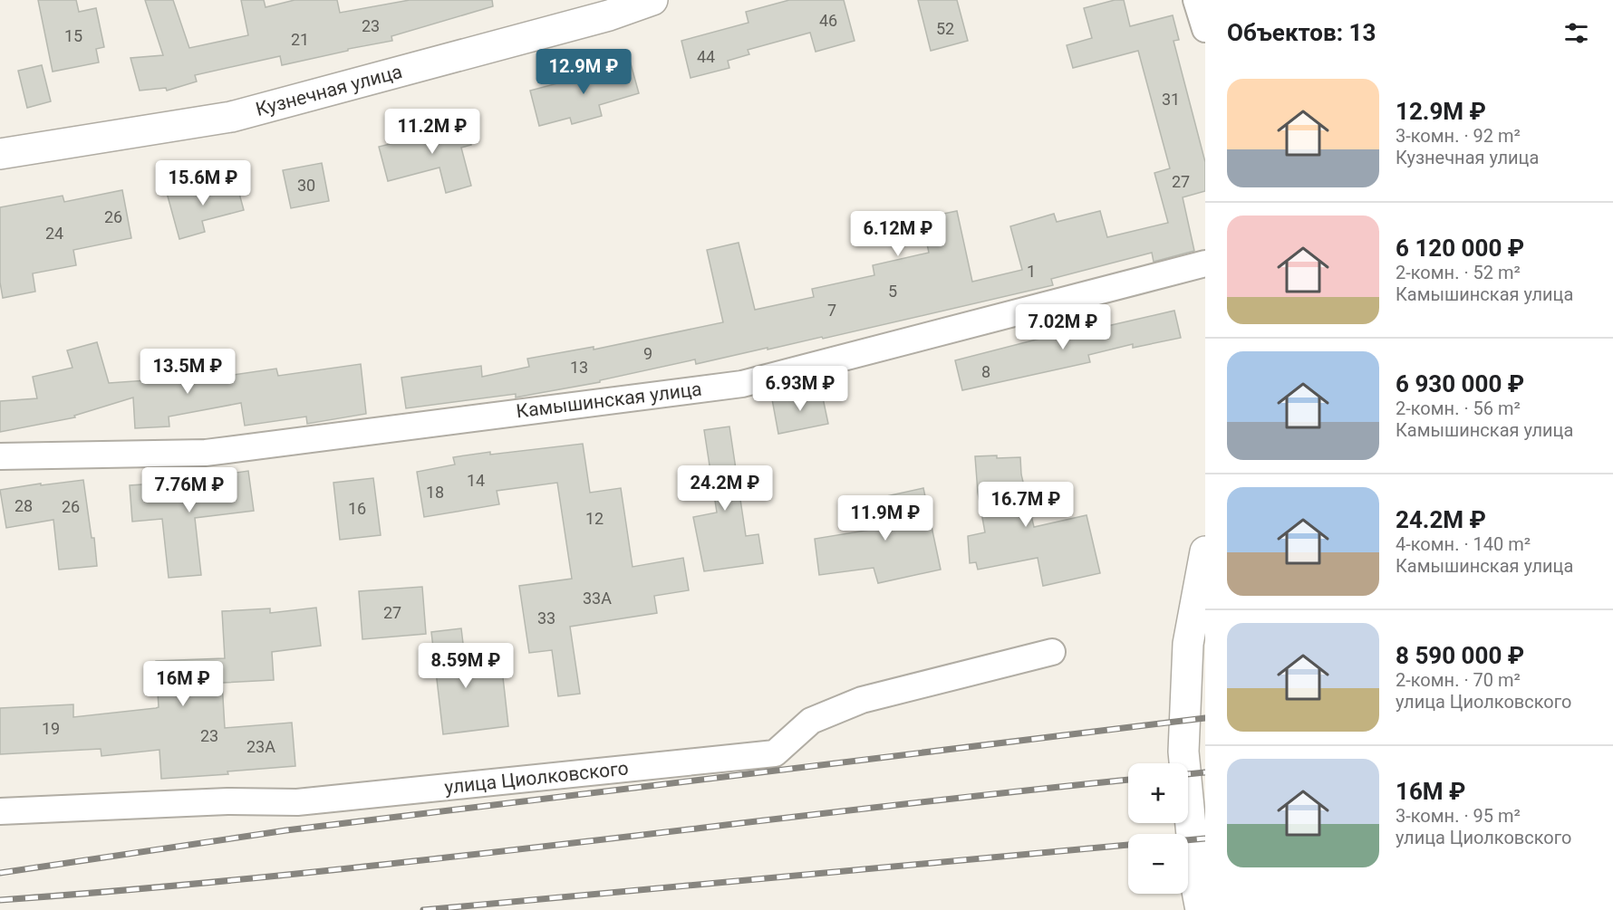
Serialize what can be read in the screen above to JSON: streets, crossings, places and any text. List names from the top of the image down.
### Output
{
  "streets": {
    "main road": ["Кузнечная улица"],
    "street": ["Камышинская улица", "улица Циолковского"]
  },
  "house_numbers": [
    "46",
    "23",
    "52",
    "15",
    "21",
    "44",
    "31",
    "27",
    "30",
    "26",
    "24",
    "1",
    "5",
    "7",
    "9",
    "13",
    "8",
    "14",
    "18",
    "28",
    "26",
    "16",
    "12",
    "33А",
    "27",
    "33",
    "19",
    "23",
    "23А"
  ],
  "page": {
    "heading": "Объектов: 13",
    "price": [
      "12.9M ₽",
      "11.2M ₽",
      "15.6M ₽",
      "6.12M ₽",
      "7.02M ₽",
      "13.5M ₽",
      "6.93M ₽",
      "24.2M ₽",
      "7.76M ₽",
      "16.7M ₽",
      "11.9M ₽",
      "8.59M ₽",
      "16M ₽"
    ],
    "list": [
      {
        "name": "12.9M ₽",
        "note": "3-комн. · 92 m² · Кузнечная улица"
      },
      {
        "name": "6 120 000 ₽",
        "note": "2-комн. · 52 m² · Камышинская улица"
      },
      {
        "name": "6 930 000 ₽",
        "note": "2-комн. · 56 m² · Камышинская улица"
      },
      {
        "name": "24.2M ₽",
        "note": "4-комн. · 140 m² · Камышинская улица"
      },
      {
        "name": "8 590 000 ₽",
        "note": "2-комн. · 70 m² · улица Циолковского"
      },
      {
        "name": "16M ₽",
        "note": "3-комн. · 95 m² · улица Циолковского"
      }
    ],
    "map_buttons": ["+", "−"]
  }
}
